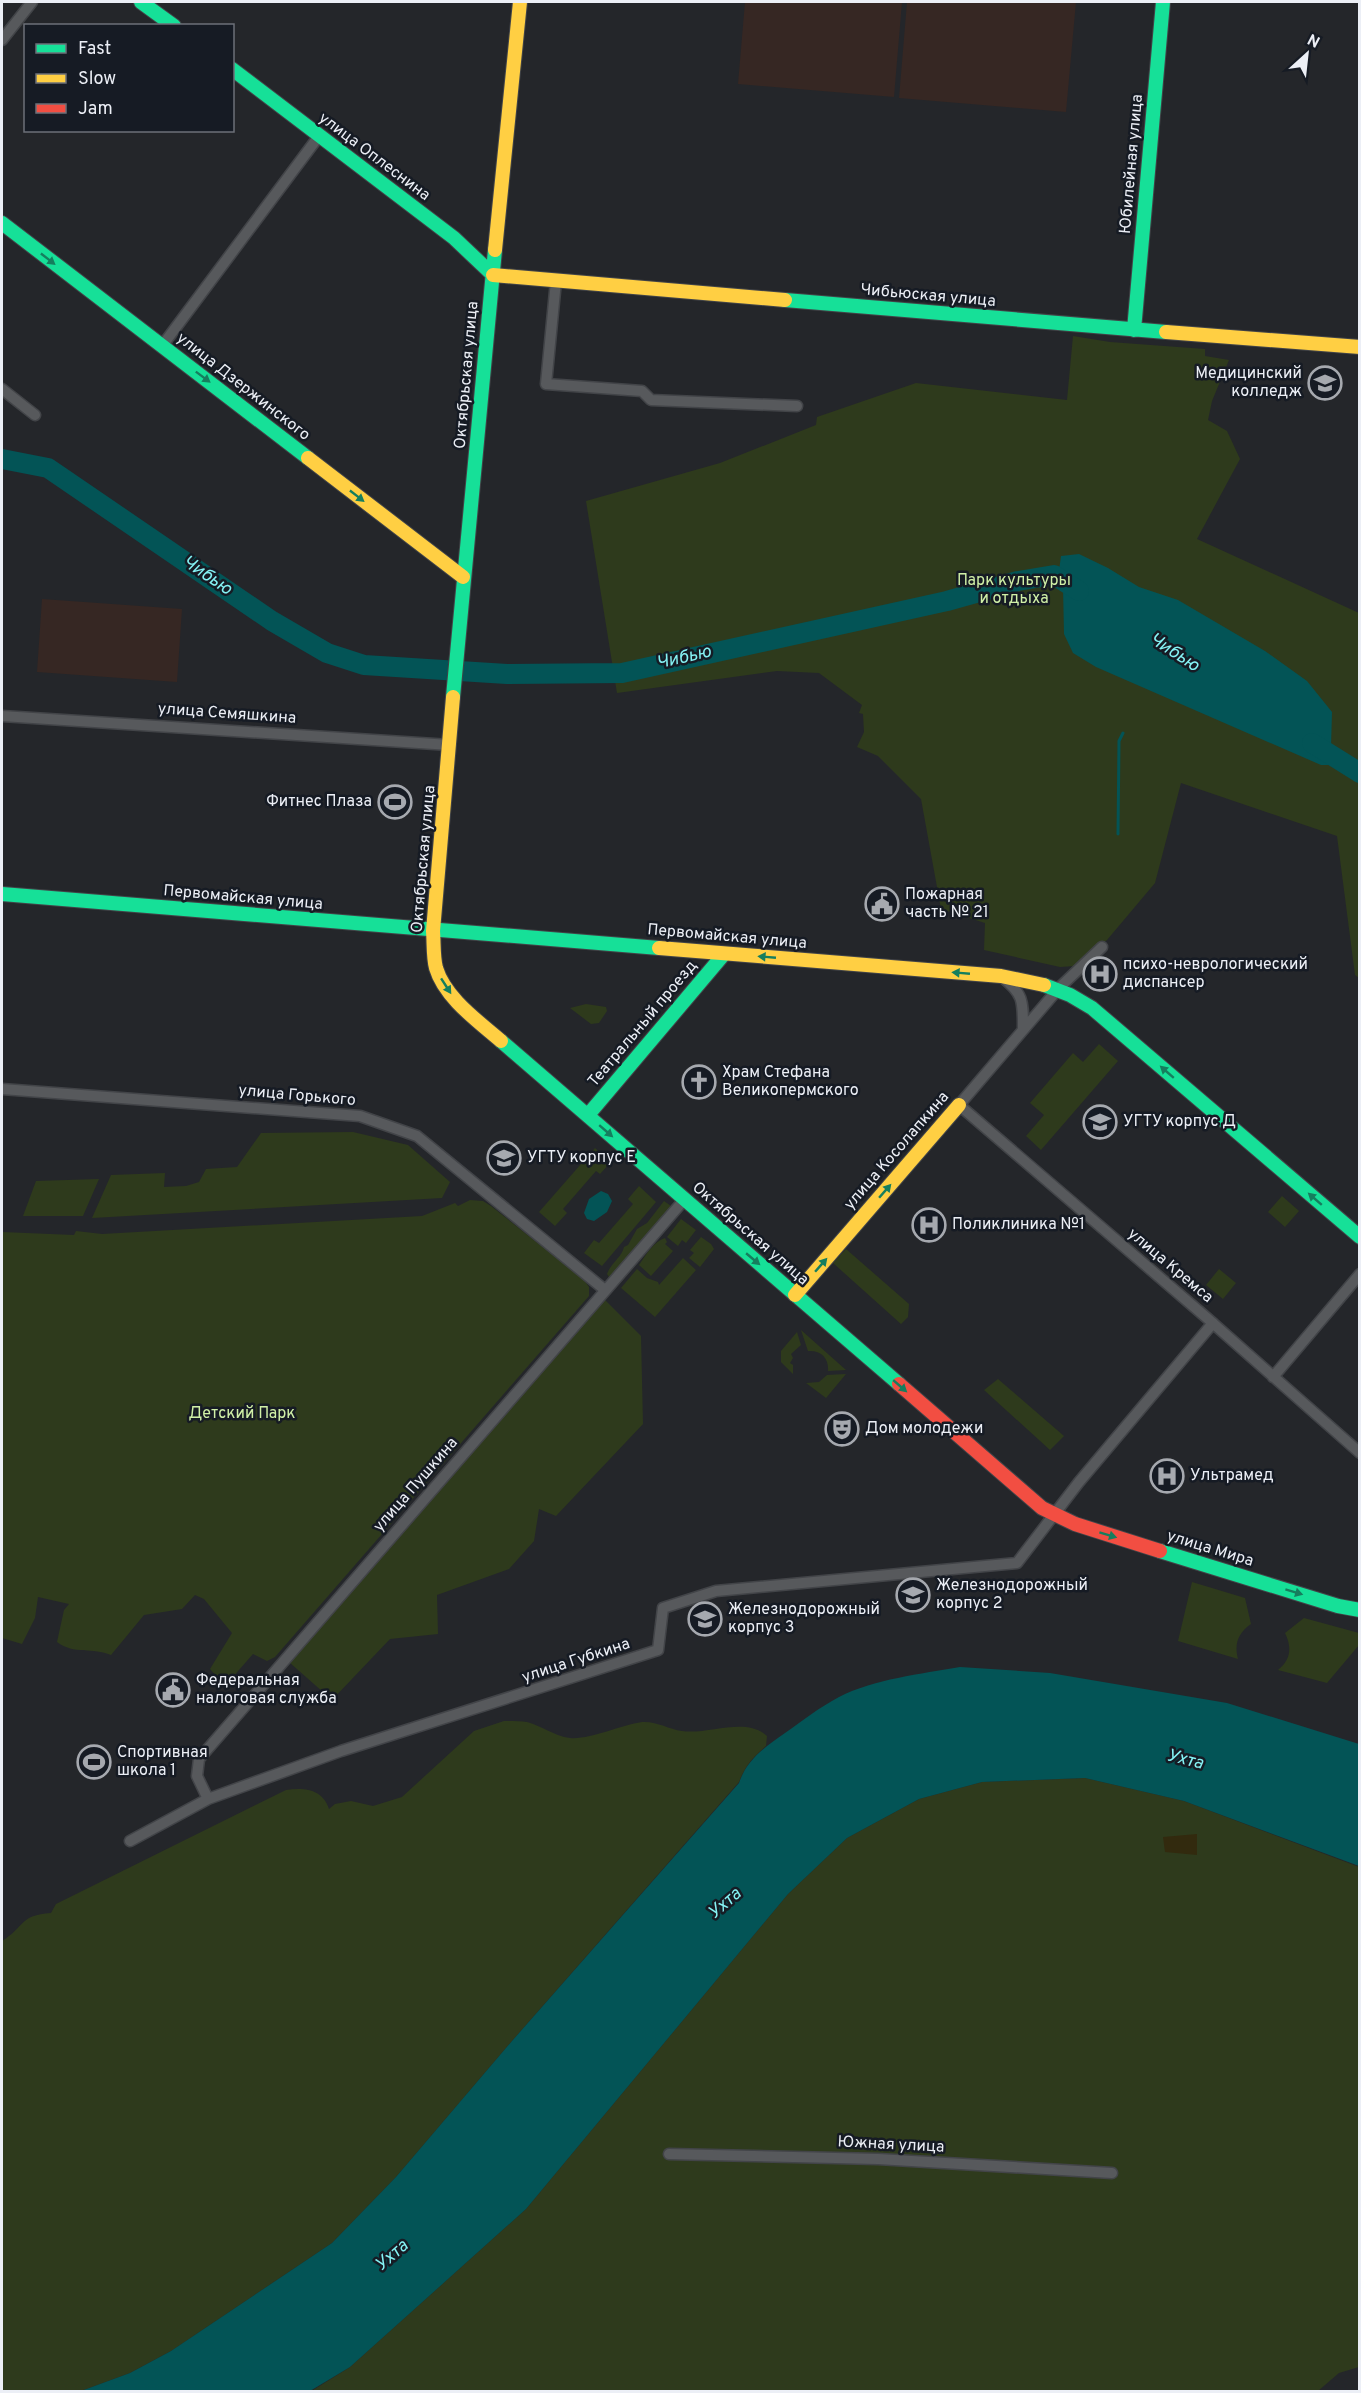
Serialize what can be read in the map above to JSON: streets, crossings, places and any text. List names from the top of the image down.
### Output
{
  "streets": {
    "main road": [
      "улица Оплеснина",
      "Юбилейная улица",
      "Чибьюская улица",
      "Октябрьская улица",
      "улица Дзержинского",
      "Первомайская улица",
      "Театральный проезд",
      "улица Косолапкина",
      "улица Мира"
    ],
    "street": [
      "улица Семяшкина",
      "улица Горького",
      "улица Кремса",
      "улица Пушкина",
      "улица Губкина",
      "Южная улица"
    ]
  },
  "crossings": [
    ["улица Оплеснина", "Чибьюская улица"],
    ["улица Оплеснина", "Октябрьская улица"],
    ["Юбилейная улица", "Чибьюская улица"],
    ["Чибьюская улица", "Октябрьская улица"],
    ["Октябрьская улица", "улица Дзержинского"],
    ["Октябрьская улица", "улица Семяшкина"],
    ["Октябрьская улица", "Первомайская улица"],
    ["Октябрьская улица", "Театральный проезд"],
    ["Октябрьская улица", "улица Косолапкина"],
    ["Октябрьская улица", "улица Пушкина"],
    ["Октябрьская улица", "улица Мира"],
    ["Октябрьская улица", "улица Губкина"],
    ["Первомайская улица", "Театральный проезд"],
    ["Первомайская улица", "улица Косолапкина"],
    ["улица Горького", "улица Пушкина"],
    ["улица Косолапкина", "улица Кремса"],
    ["улица Пушкина", "улица Губкина"],
    ["улица Мира", "улица Губкина"]
  ],
  "one_way": [
    "Октябрьская улица",
    "улица Дзержинского",
    "Первомайская улица",
    "улица Косолапкина",
    "улица Мира"
  ],
  "water": ["Чибью", "Ухта"],
  "parks": ["Парк культуры и отдыха", "Детский Парк"],
  "places": {
    "school or university": [
      "Медицинский колледж",
      "УГТУ корпус Д",
      "УГТУ корпус Е",
      "Железнодорожный корпус 2",
      "Железнодорожный корпус 3"
    ],
    "sports": ["Фитнес Плаза", "Спортивная школа 1"],
    "public building": ["Пожарная часть № 21", "Федеральная налоговая служба"],
    "hospital": ["психо-неврологический диспансер", "Поликлиника №1", "Ультрамед"],
    "church": ["Храм Стефана Великопермского"],
    "theatre": ["Дом молодежи"]
  },
  "legend": ["Fast", "Slow", "Jam"],
  "north": "top right"
}
